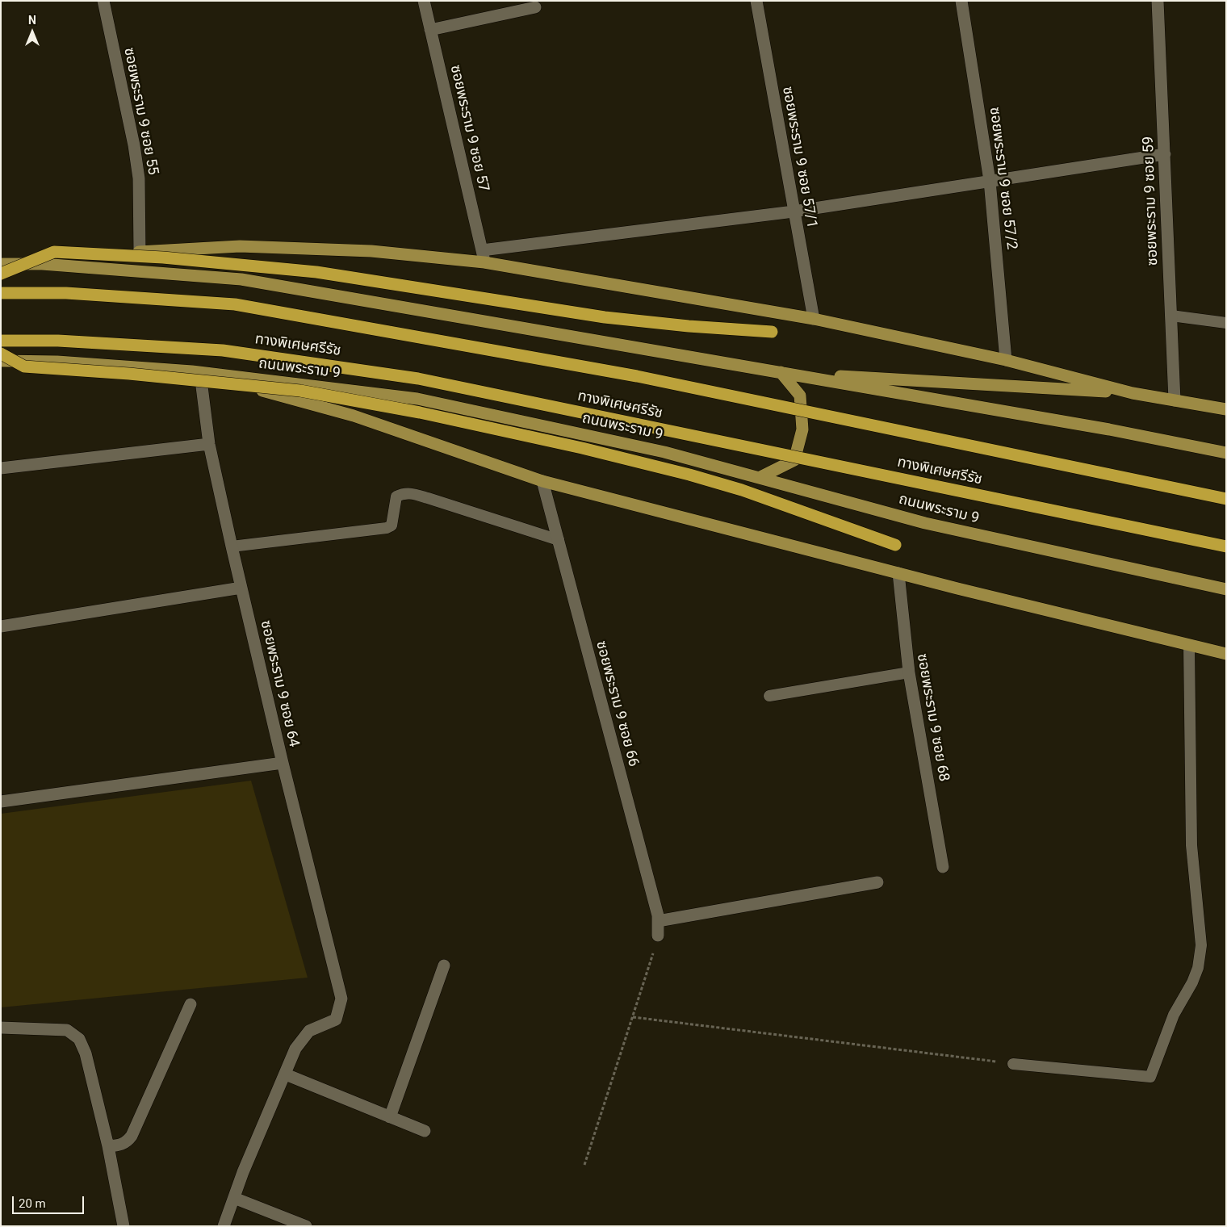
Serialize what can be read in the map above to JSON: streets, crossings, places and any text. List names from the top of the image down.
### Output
{
  "streets": {
    "highway": ["ทางพิเศษศรีรัช"],
    "main road": ["ถนนพระราม 9"],
    "street": [
      "ซอยพระราม 9 ซอย 55",
      "ซอยพระราม 9 ซอย 57",
      "ซอยพระราม 9 ซอย 57/1",
      "ซอยพระราม 9 ซอย 57/2",
      "ซอยพระราม 9 ซอย 59",
      "ซอยพระราม 9 ซอย 64",
      "ซอยพระราม 9 ซอย 66",
      "ซอยพระราม 9 ซอย 68"
    ]
  },
  "crossings": [
    ["ถนนพระราม 9", "ซอยพระราม 9 ซอย 64"]
  ],
  "scale_bar": "20 m",
  "north": "top"
}
